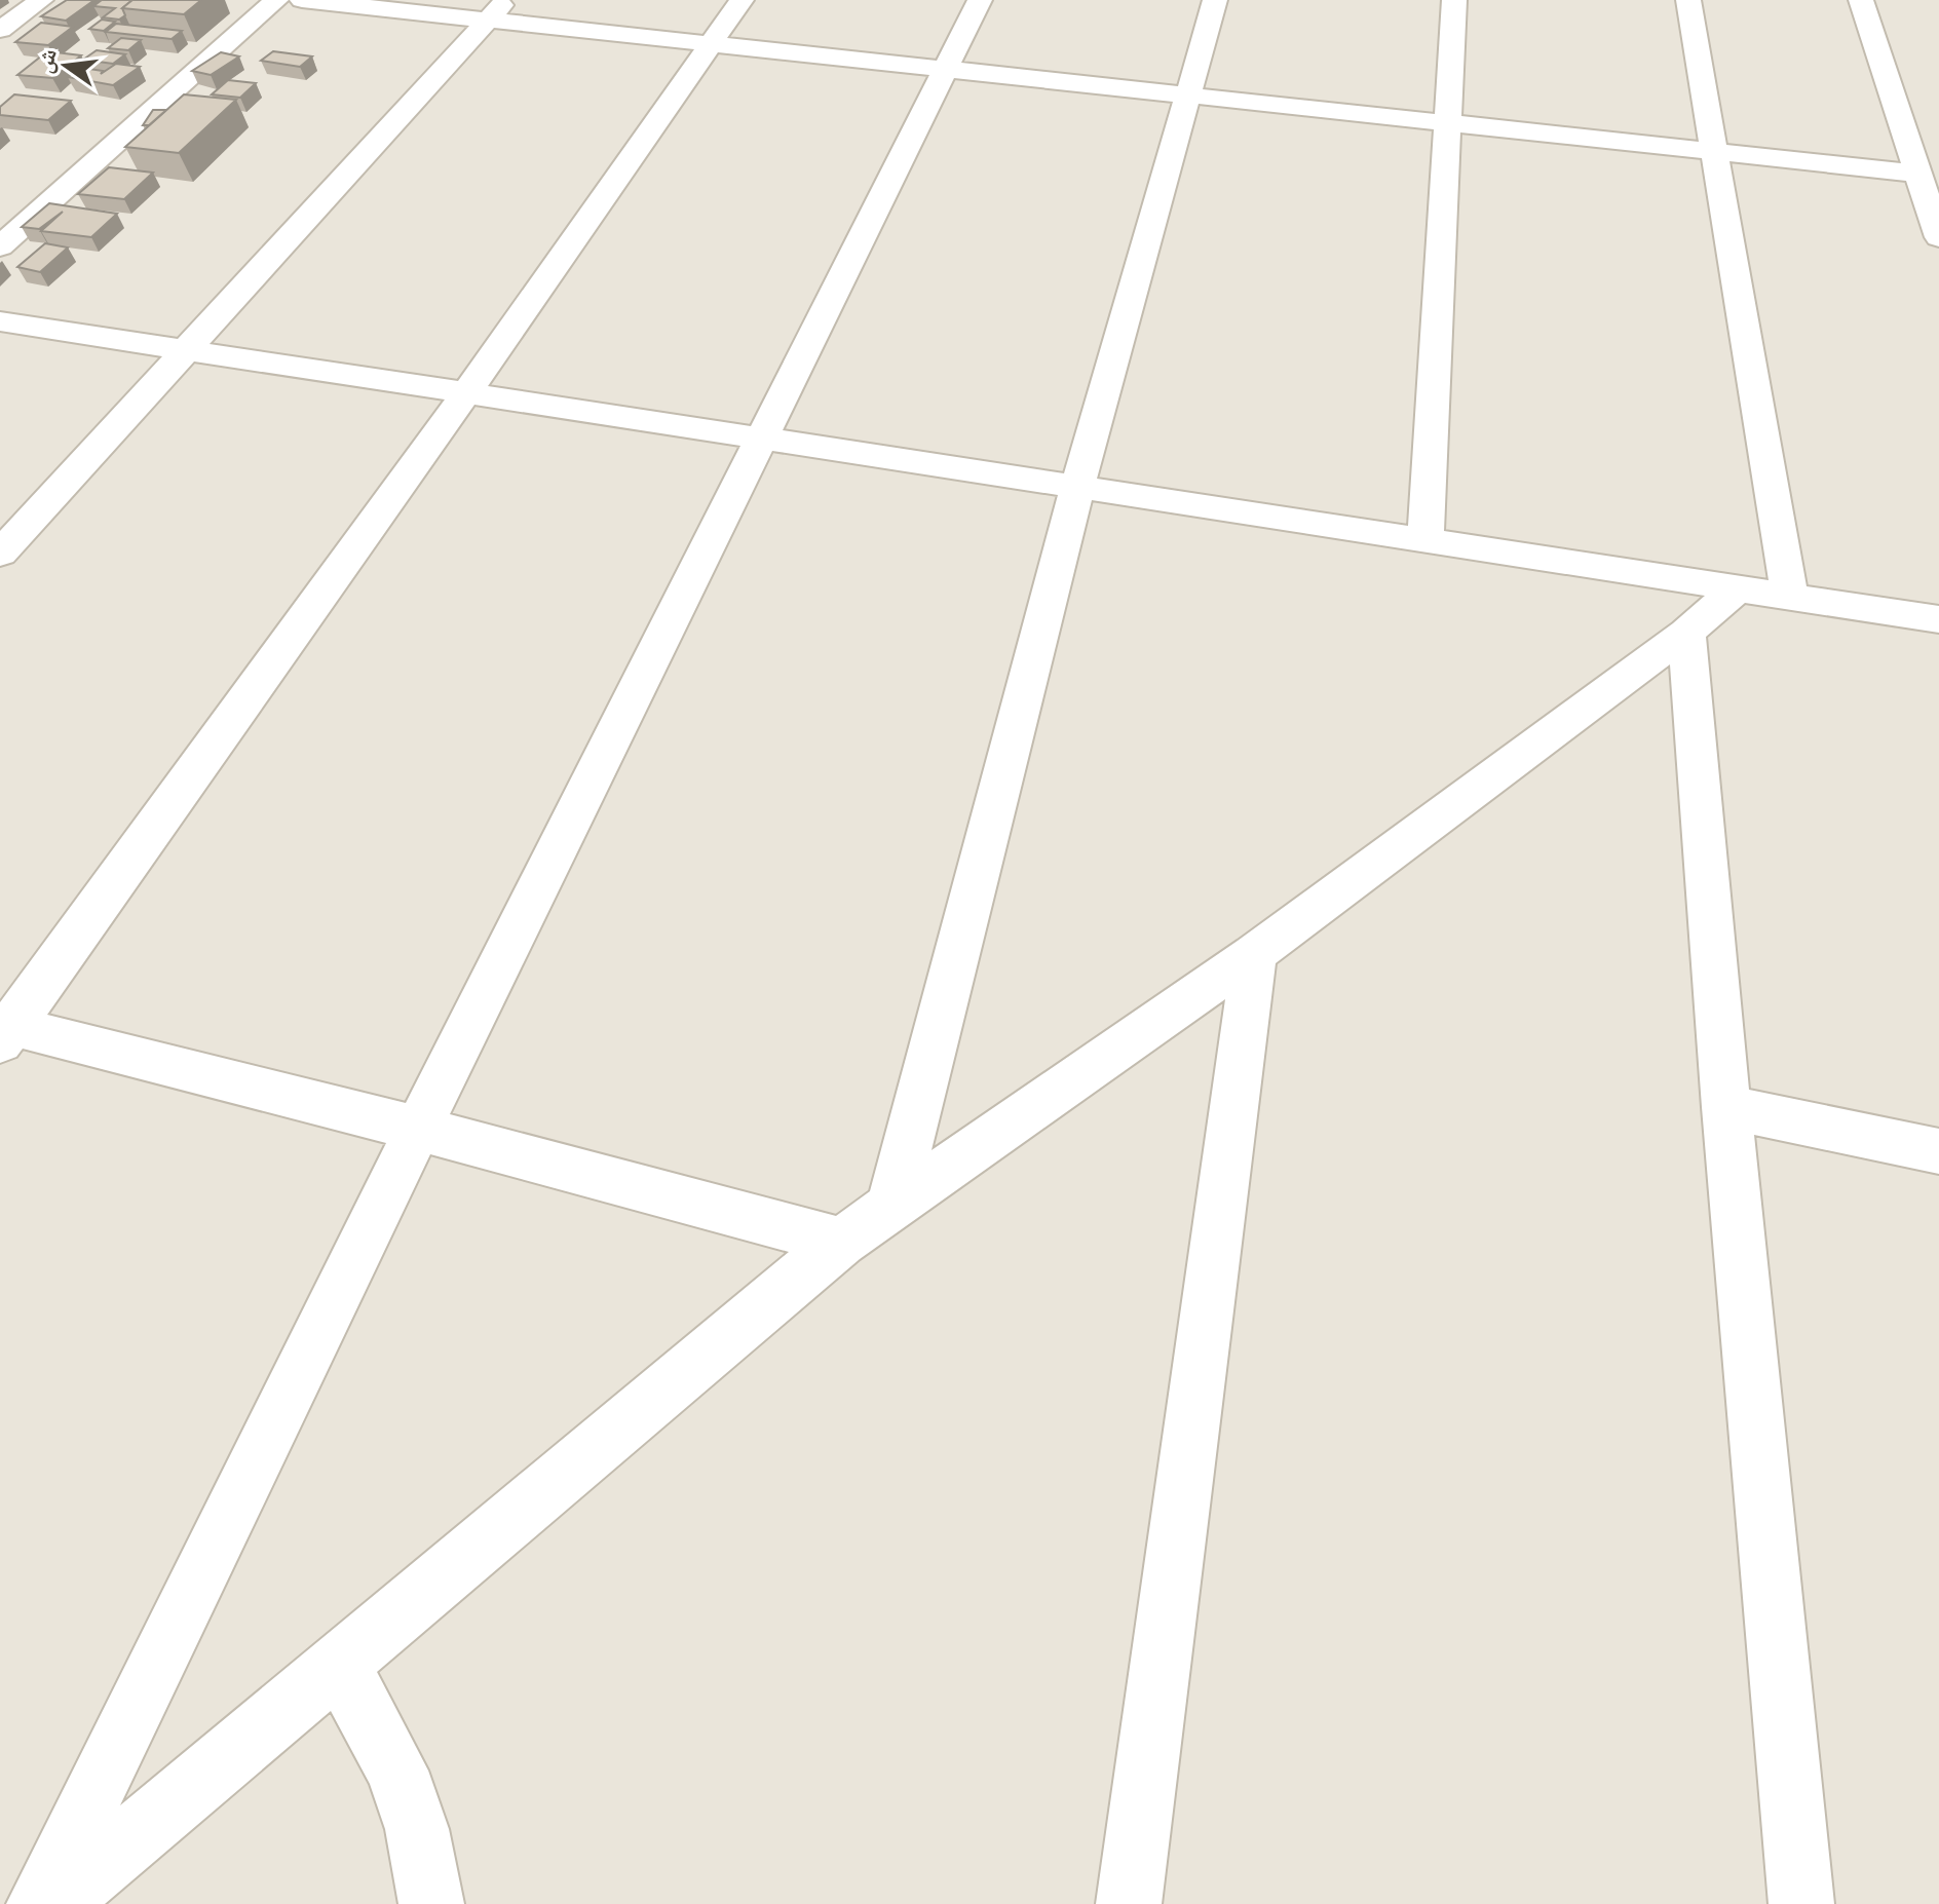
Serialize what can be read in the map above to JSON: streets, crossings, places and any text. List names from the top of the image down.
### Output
{
  "north": "left"
}
